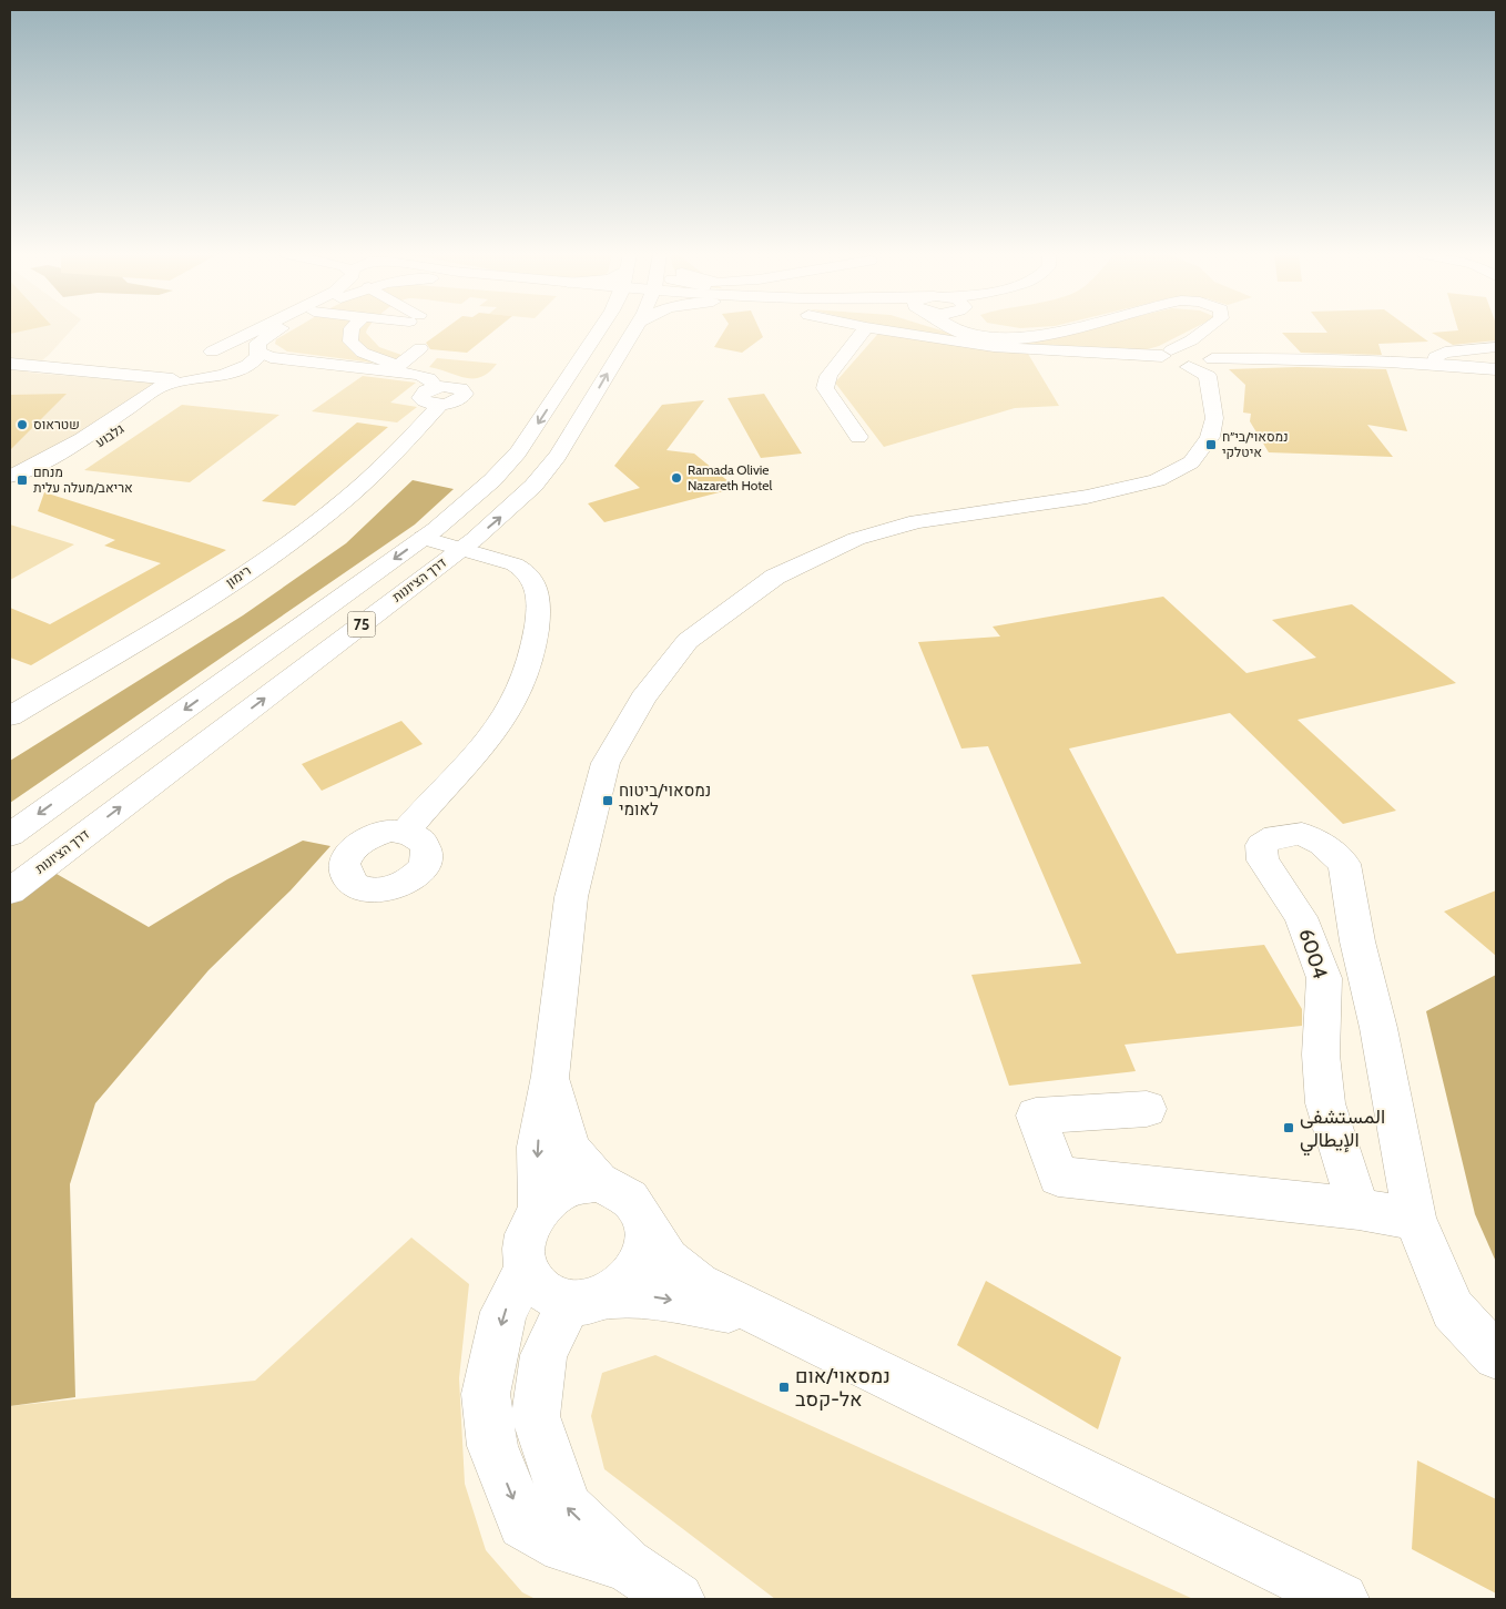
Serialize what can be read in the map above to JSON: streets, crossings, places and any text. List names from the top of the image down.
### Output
{
  "streets": {
    "main road": [
      "גלבוע",
      "רימון",
      "דרך הציונות",
      "75",
      "6004"
    ]
  },
  "places": {
    "other": ["שטראוס", "Ramada Olivie Nazareth Hotel"],
    "transit": [
      "נמסאוי/בי״ח איטלקי",
      "מנחם אריאב/מעלה עלית",
      "נמסאוי/ביטוח לאומי",
      "المستشفى الإيطالي",
      "נמסאוי/אום אל-קסב"
    ]
  }
}
